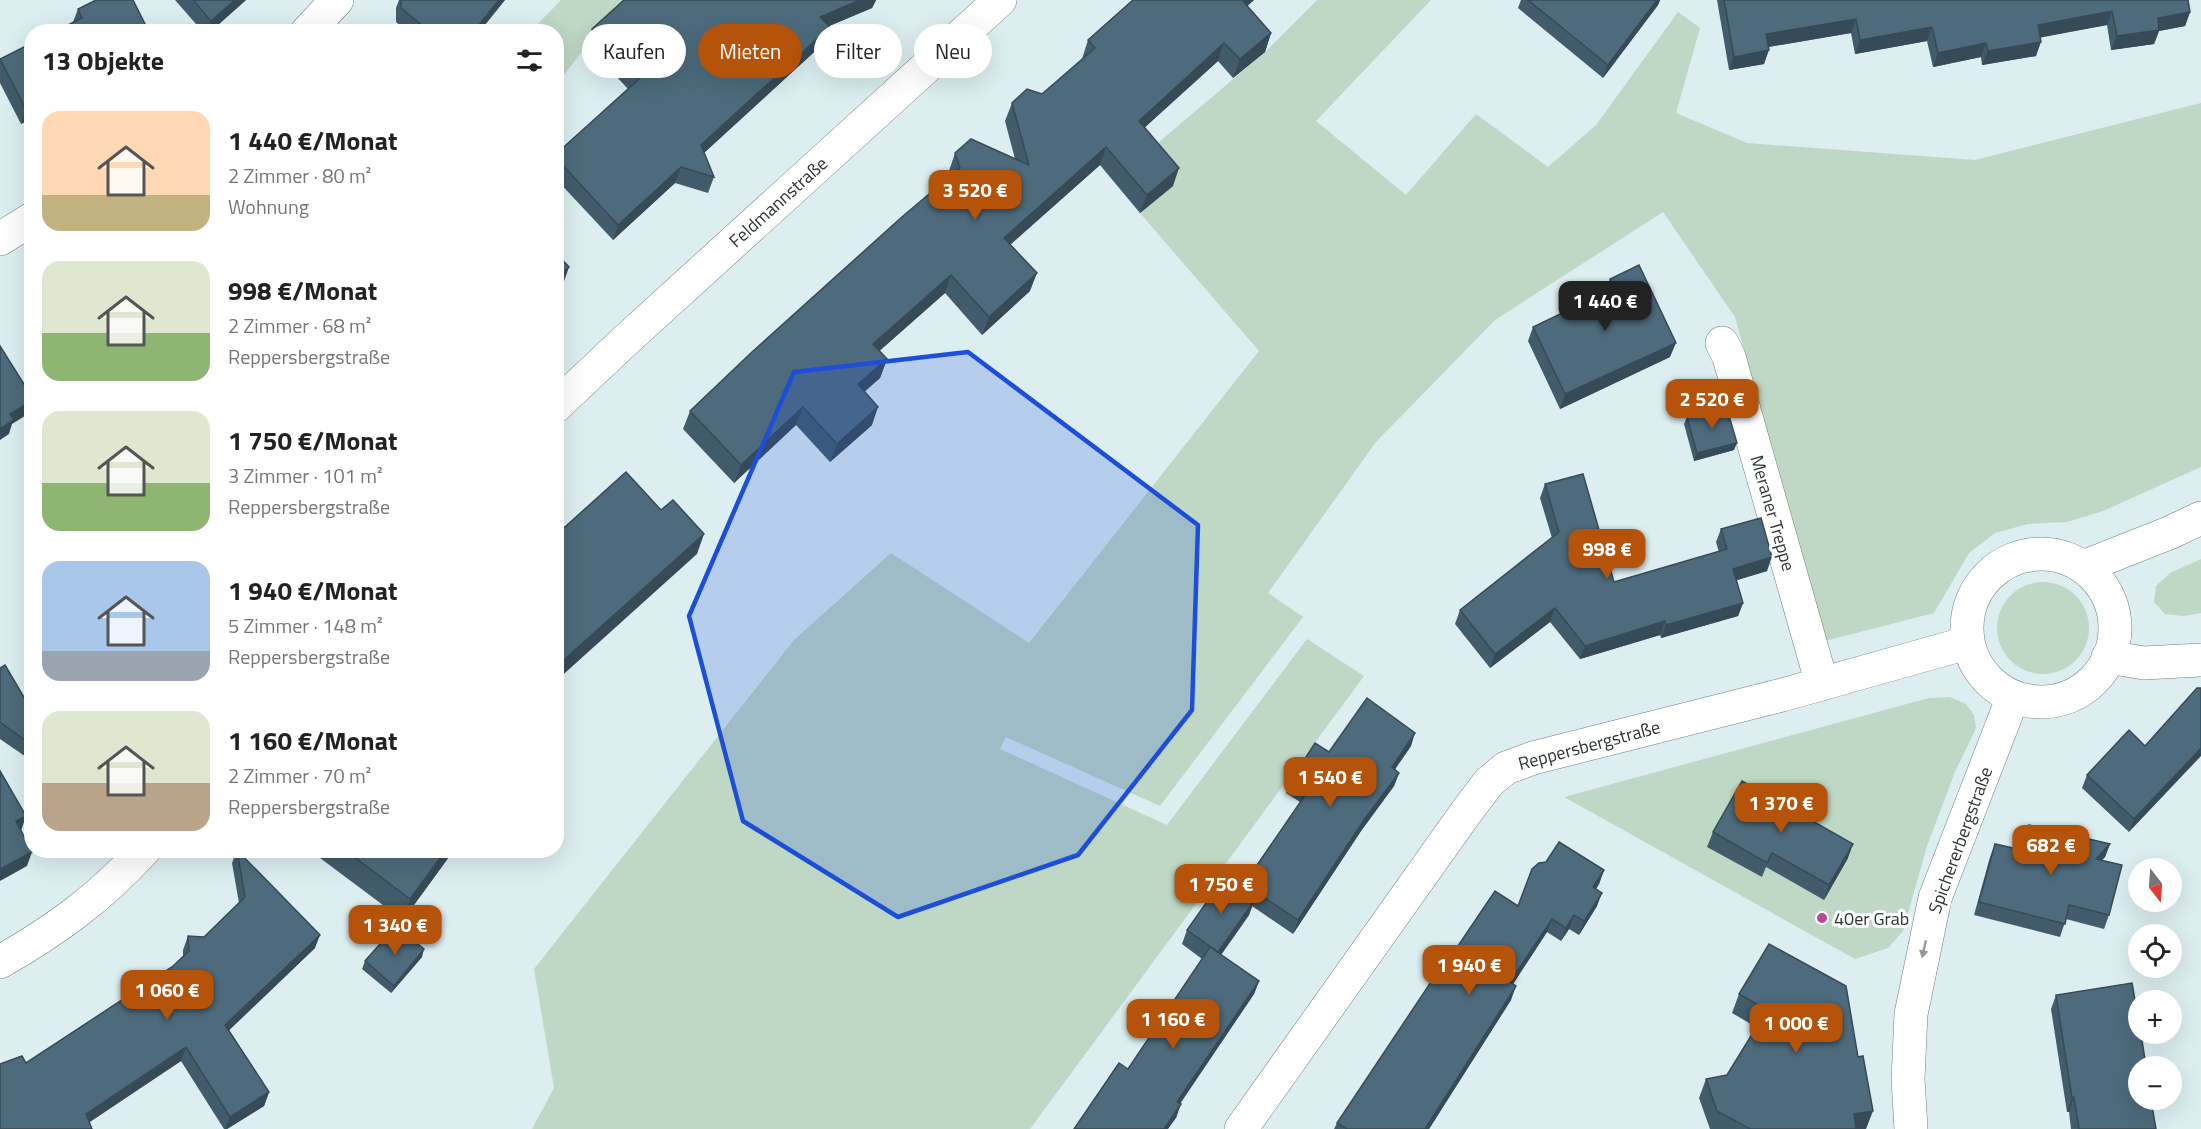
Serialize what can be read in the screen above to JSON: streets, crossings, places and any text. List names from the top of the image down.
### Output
{
  "streets": {
    "street": [
      "Feldmannstraße",
      "Meraner Treppe",
      "Reppersbergstraße",
      "Spichererbergstraße"
    ]
  },
  "crossings": [
    ["Meraner Treppe", "Reppersbergstraße"],
    ["Reppersbergstraße", "Spichererbergstraße"]
  ],
  "one_way": ["Spichererbergstraße"],
  "places": ["40er Grab"],
  "north": "bottom",
  "page": {
    "chip": [
      "Kaufen",
      "Mieten",
      "Filter",
      "Neu"
    ],
    "heading": "13 Objekte",
    "list": [
      {
        "name": "1 440 €/Monat",
        "note": "2 Zimmer · 80 m² · Wohnung"
      },
      {
        "name": "998 €/Monat",
        "note": "2 Zimmer · 68 m² · Reppersbergstraße"
      },
      {
        "name": "1 750 €/Monat",
        "note": "3 Zimmer · 101 m² · Reppersbergstraße"
      },
      {
        "name": "1 940 €/Monat",
        "note": "5 Zimmer · 148 m² · Reppersbergstraße"
      },
      {
        "name": "1 160 €/Monat",
        "note": "2 Zimmer · 70 m² · Reppersbergstraße"
      }
    ],
    "price": [
      "3 520 €",
      "1 440 €",
      "2 520 €",
      "998 €",
      "1 540 €",
      "1 370 €",
      "682 €",
      "1 750 €",
      "1 340 €",
      "1 940 €",
      "1 060 €",
      "1 160 €",
      "1 000 €"
    ],
    "map_buttons": ["+", "−"]
  }
}
